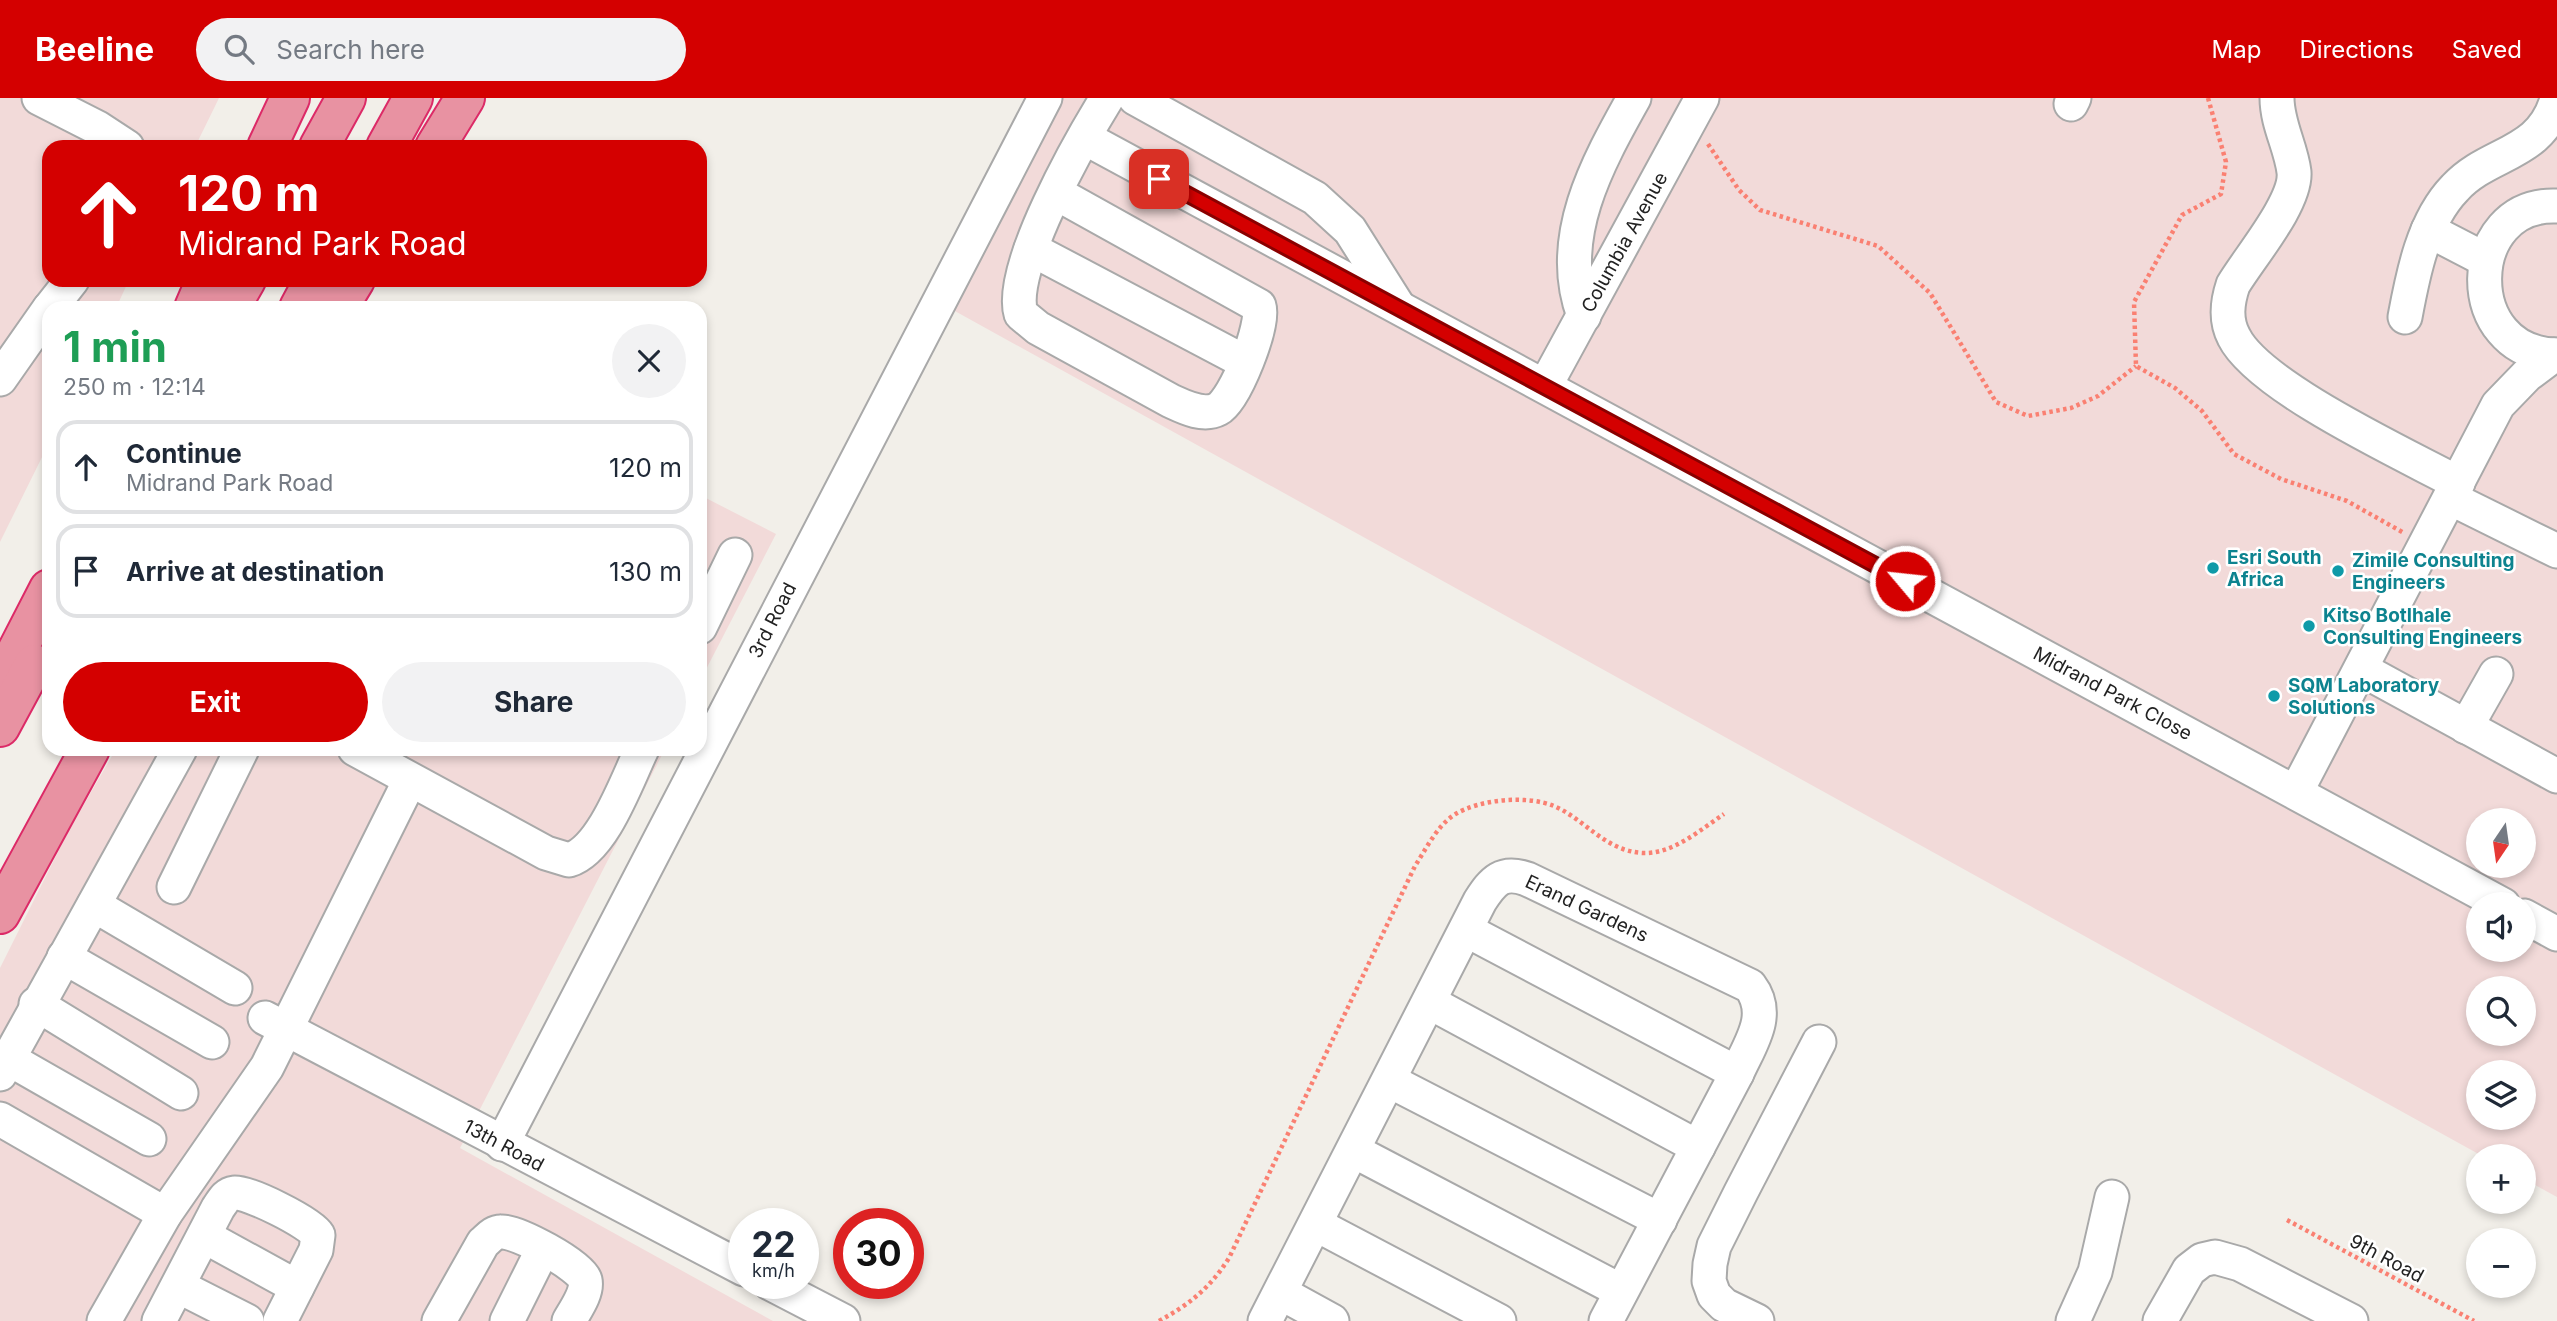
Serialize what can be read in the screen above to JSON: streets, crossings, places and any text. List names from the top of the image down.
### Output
{
  "streets": {
    "street": [
      "Columbia Avenue",
      "3rd Road",
      "Midrand Park Close",
      "Erand Gardens",
      "13th Road"
    ],
    "path": ["9th Road"]
  },
  "crossings": [
    ["Columbia Avenue", "Midrand Park Close"],
    ["3rd Road", "13th Road"]
  ],
  "places": [
    "Esri South Africa",
    "Zimile Consulting Engineers",
    "Kitso Botlhale Consulting Engineers",
    "SQM Laboratory Solutions"
  ],
  "north": "bottom",
  "page": {
    "header": "Beeline",
    "search": "Search here",
    "nav": ["Map", "Directions", "Saved"],
    "turn": ["120 m", "Midrand Park Road"],
    "heading": ["1 min", "250 m · 12:14"],
    "list": [
      {
        "name": "Continue",
        "note": "Midrand Park Road",
        "value": "120 m"
      },
      {
        "name": "Arrive at destination",
        "value": "130 m"
      }
    ],
    "buttons": ["Exit", "Share"],
    "map_buttons": ["+", "−"],
    "speed": "22 km/h",
    "limit": "30"
  }
}
